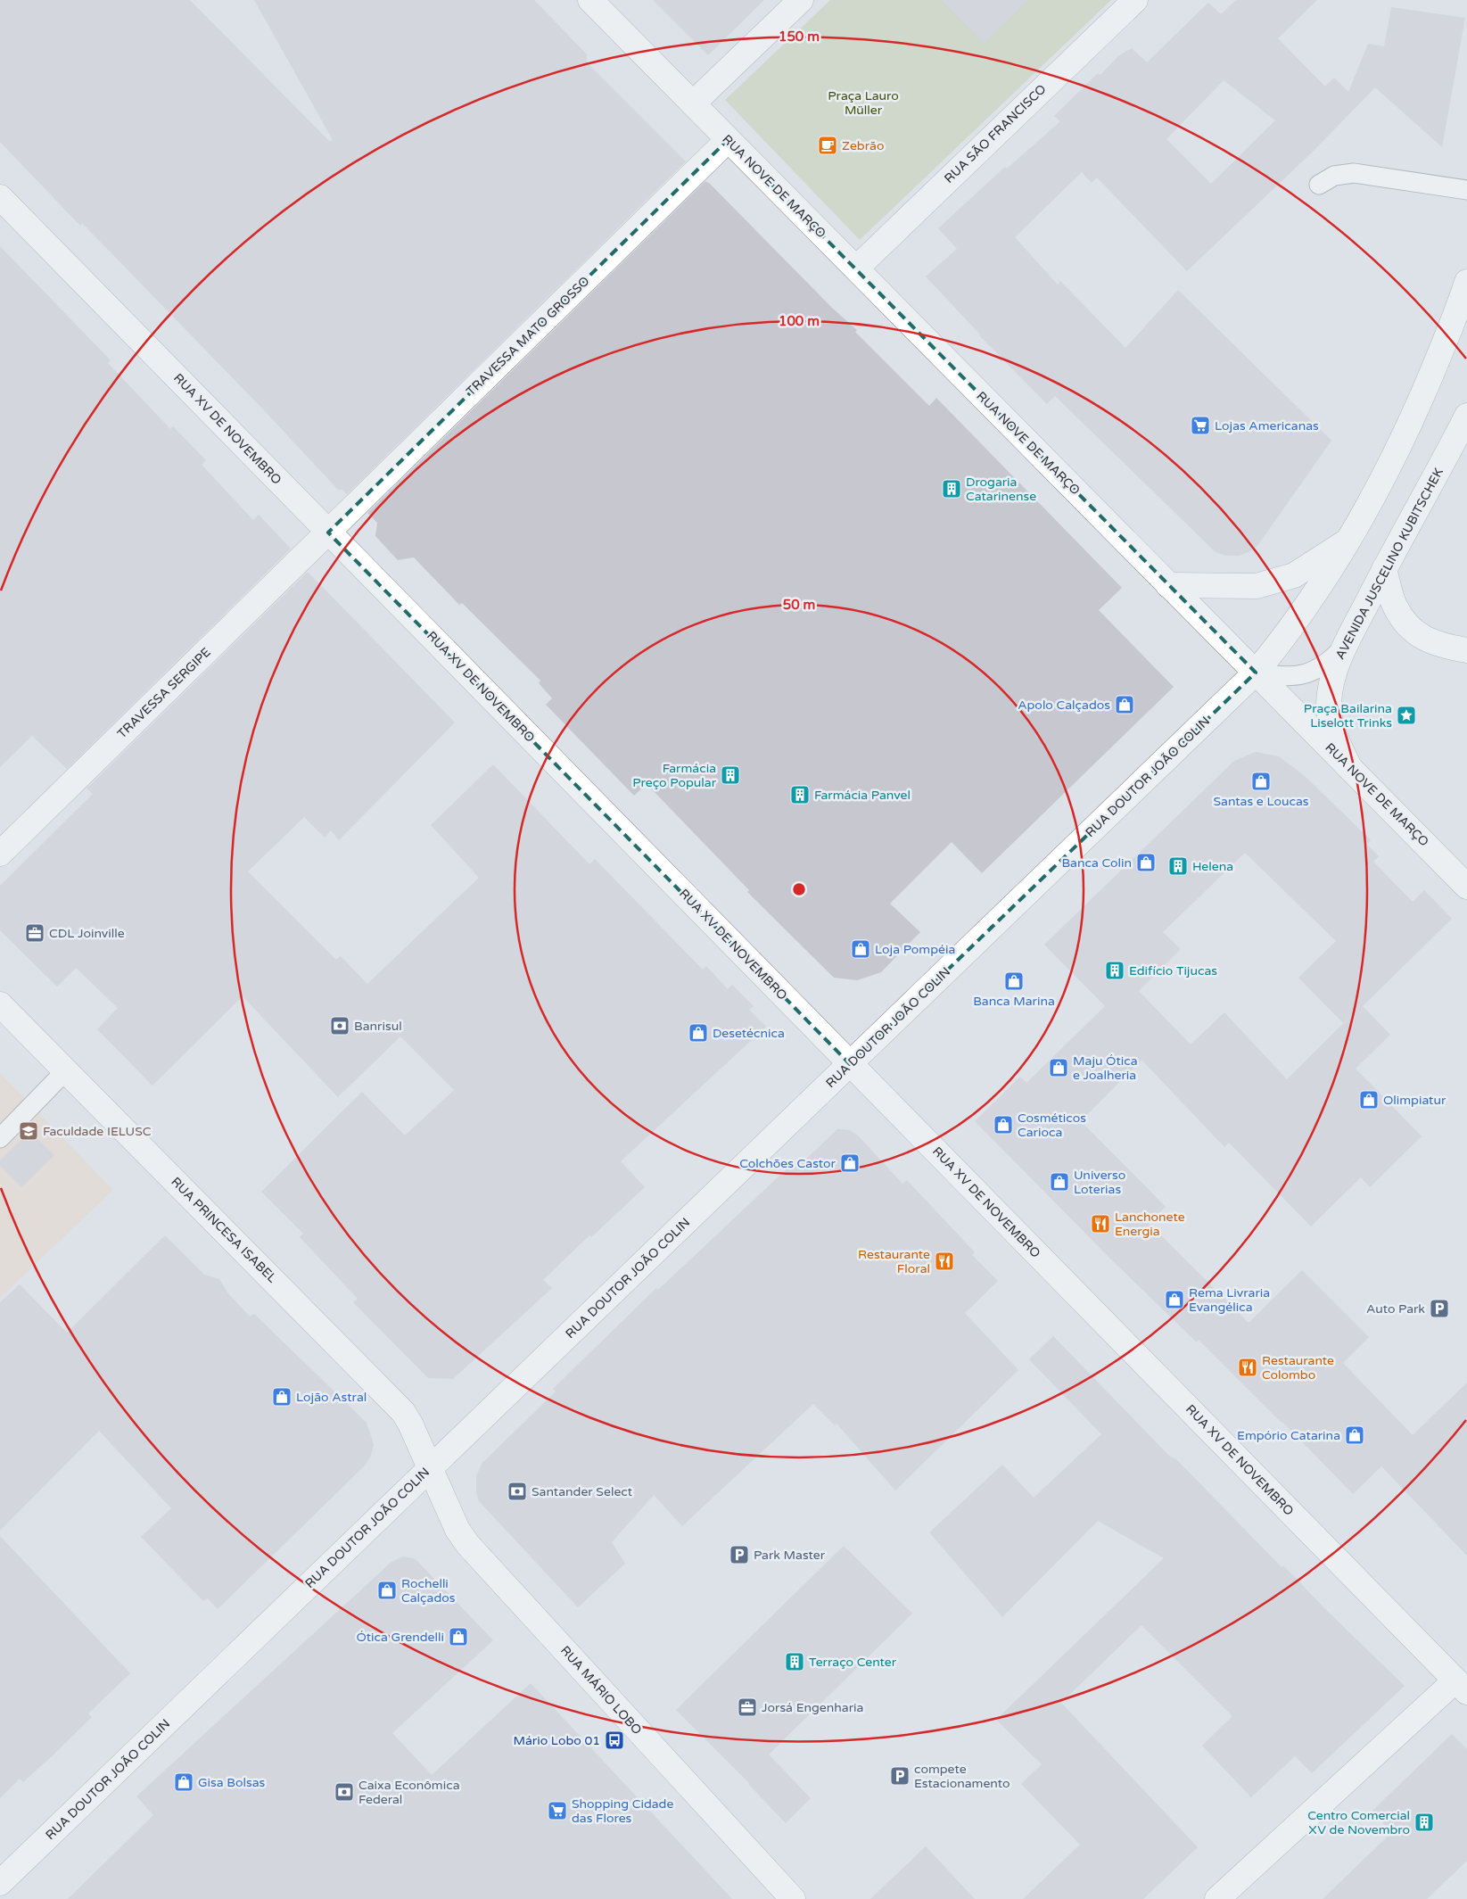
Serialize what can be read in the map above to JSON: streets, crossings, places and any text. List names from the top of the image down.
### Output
{
  "streets": {
    "main road": [
      "RUA SÃO FRANCISCO",
      "RUA NOVE DE MARÇO",
      "TRAVESSA MATO GROSSO",
      "RUA XV DE NOVEMBRO",
      "AVENIDA JUSCELINO KUBITSCHEK",
      "TRAVESSA SERGIPE",
      "RUA DOUTOR JOÃO COLIN",
      "RUA PRINCESA ISABEL",
      "RUA MÁRIO LOBO"
    ]
  },
  "crossings": [
    ["RUA SÃO FRANCISCO", "RUA NOVE DE MARÇO"],
    ["RUA NOVE DE MARÇO", "TRAVESSA MATO GROSSO"],
    ["RUA NOVE DE MARÇO", "AVENIDA JUSCELINO KUBITSCHEK"],
    ["RUA NOVE DE MARÇO", "RUA DOUTOR JOÃO COLIN"],
    ["TRAVESSA MATO GROSSO", "RUA XV DE NOVEMBRO"],
    ["TRAVESSA MATO GROSSO", "TRAVESSA SERGIPE"],
    ["RUA XV DE NOVEMBRO", "TRAVESSA SERGIPE"],
    ["RUA XV DE NOVEMBRO", "RUA DOUTOR JOÃO COLIN"],
    ["RUA DOUTOR JOÃO COLIN", "RUA PRINCESA ISABEL"],
    ["RUA DOUTOR JOÃO COLIN", "RUA MÁRIO LOBO"],
    ["RUA PRINCESA ISABEL", "RUA MÁRIO LOBO"]
  ],
  "parks": ["Praça Lauro Müller"],
  "places": {
    "cafe": ["Zebrão"],
    "supermarket": ["Lojas Americanas", "Shopping Cidade das Flores"],
    "building": [
      "Drogaria Catarinense",
      "Farmácia Preço Popular",
      "Farmácia Panvel",
      "Helena",
      "Edifício Tijucas",
      "Terraço Center",
      "Centro Comercial XV de Novembro"
    ],
    "shop": [
      "Apolo Calçados",
      "Santas e Loucas",
      "Banca Colin",
      "Loja Pompéia",
      "Banca Marina",
      "Desetécnica",
      "Maju Ótica e Joalheria",
      "Olimpiatur",
      "Cosméticos Carioca",
      "Colchões Castor",
      "Universo Loterias",
      "Rema Livraria Evangélica",
      "Lojão Astral",
      "Empório Catarina",
      "Rochelli Calçados",
      "Ótica Grendelli",
      "Gisa Bolsas"
    ],
    "place": ["Praça Bailarina Liselott Trinks"],
    "office": ["CDL Joinville", "Jorsá Engenharia"],
    "bank": ["Banrisul", "Santander Select", "Caixa Econômica Federal"],
    "school or university": ["Faculdade IELUSC"],
    "restaurant": ["Lanchonete Energia", "Restaurante Floral", "Restaurante Colombo"],
    "parking": ["Auto Park", "Park Master", "compete Estacionamento"],
    "bus stop": ["Mário Lobo 01"]
  },
  "rings": ["150 m", "100 m", "50 m"]
}
